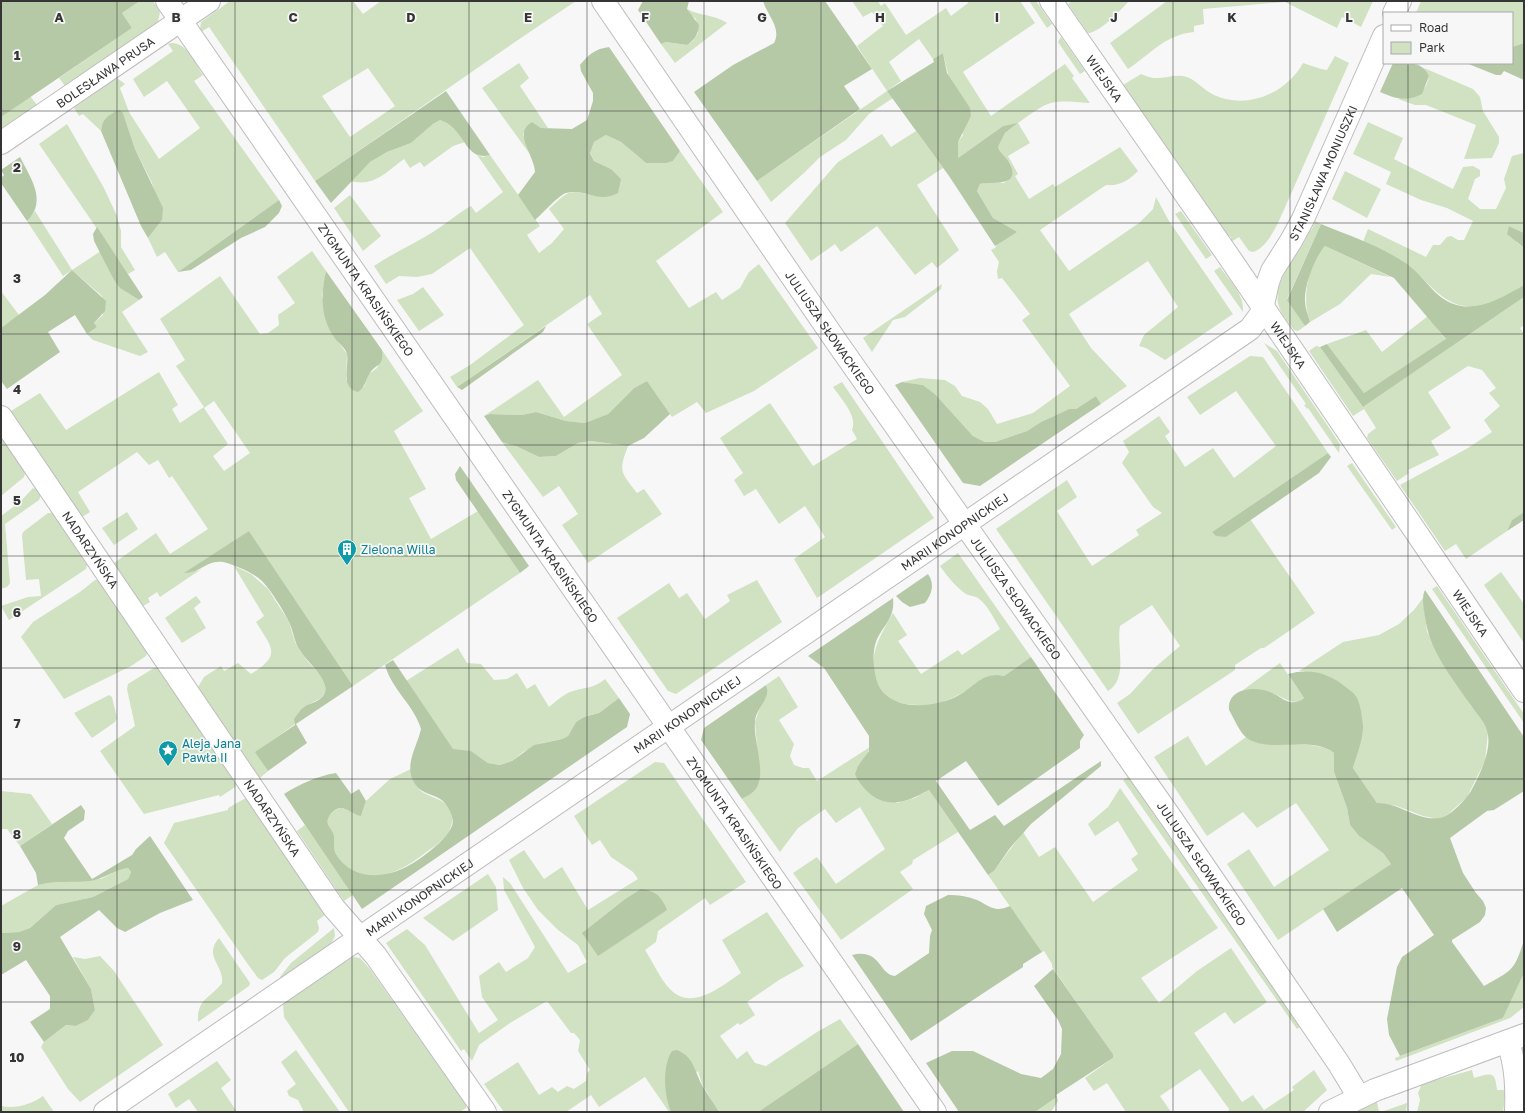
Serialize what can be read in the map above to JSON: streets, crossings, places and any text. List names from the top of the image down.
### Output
{
  "streets": {
    "street": [
      "BOLESŁAWA PRUSA",
      "WIEJSKA",
      "STANISŁAWA MONIUSZKI",
      "ZYGMUNTA KRASIŃSKIEGO",
      "JULIUSZA SŁOWACKIEGO",
      "MARII KONOPNICKIEJ",
      "NADARZYŃSKA"
    ]
  },
  "crossings": [
    ["BOLESŁAWA PRUSA", "ZYGMUNTA KRASIŃSKIEGO"],
    ["WIEJSKA", "STANISŁAWA MONIUSZKI"],
    ["WIEJSKA", "MARII KONOPNICKIEJ"],
    ["STANISŁAWA MONIUSZKI", "MARII KONOPNICKIEJ"],
    ["ZYGMUNTA KRASIŃSKIEGO", "MARII KONOPNICKIEJ"],
    ["JULIUSZA SŁOWACKIEGO", "MARII KONOPNICKIEJ"],
    ["MARII KONOPNICKIEJ", "NADARZYŃSKA"]
  ],
  "places": {
    "building": ["Zielona Willa"],
    "place": ["Aleja Jana Pawła II"]
  },
  "legend": ["Road", "Park"],
  "grid": {
    "columns": [
      "A",
      "B",
      "C",
      "D",
      "E",
      "F",
      "G",
      "H",
      "I",
      "J",
      "K",
      "L"
    ],
    "rows": [
      "1",
      "2",
      "3",
      "4",
      "5",
      "6",
      "7",
      "8",
      "9",
      "10"
    ]
  }
}
